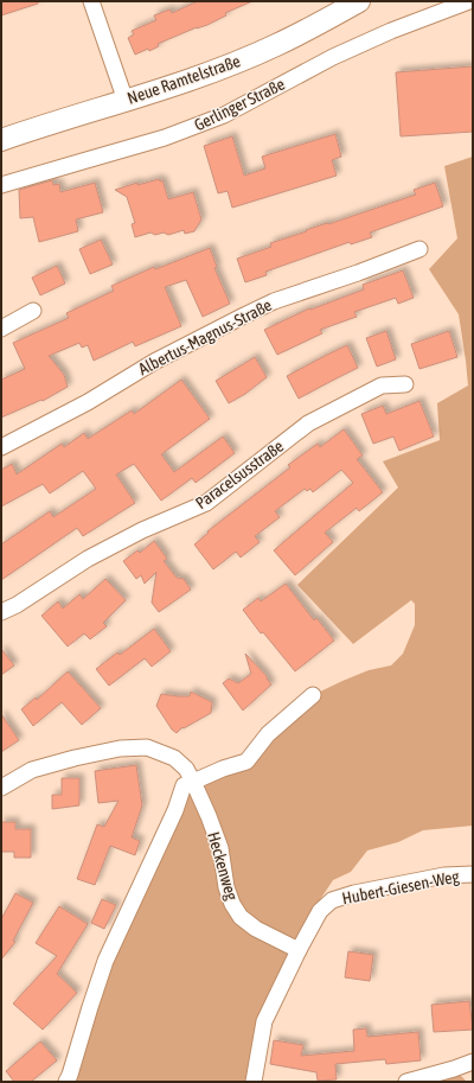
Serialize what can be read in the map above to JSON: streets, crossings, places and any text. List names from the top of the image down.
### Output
{
  "streets": {
    "main road": ["Neue Ramtelstraße"],
    "street": [
      "Gerlinger Straße",
      "Albertus-Magnus-Straße",
      "Paracelsusstraße",
      "Heckenweg",
      "Hubert-Giesen-Weg"
    ]
  },
  "crossings": [
    ["Heckenweg", "Hubert-Giesen-Weg"]
  ]
}
